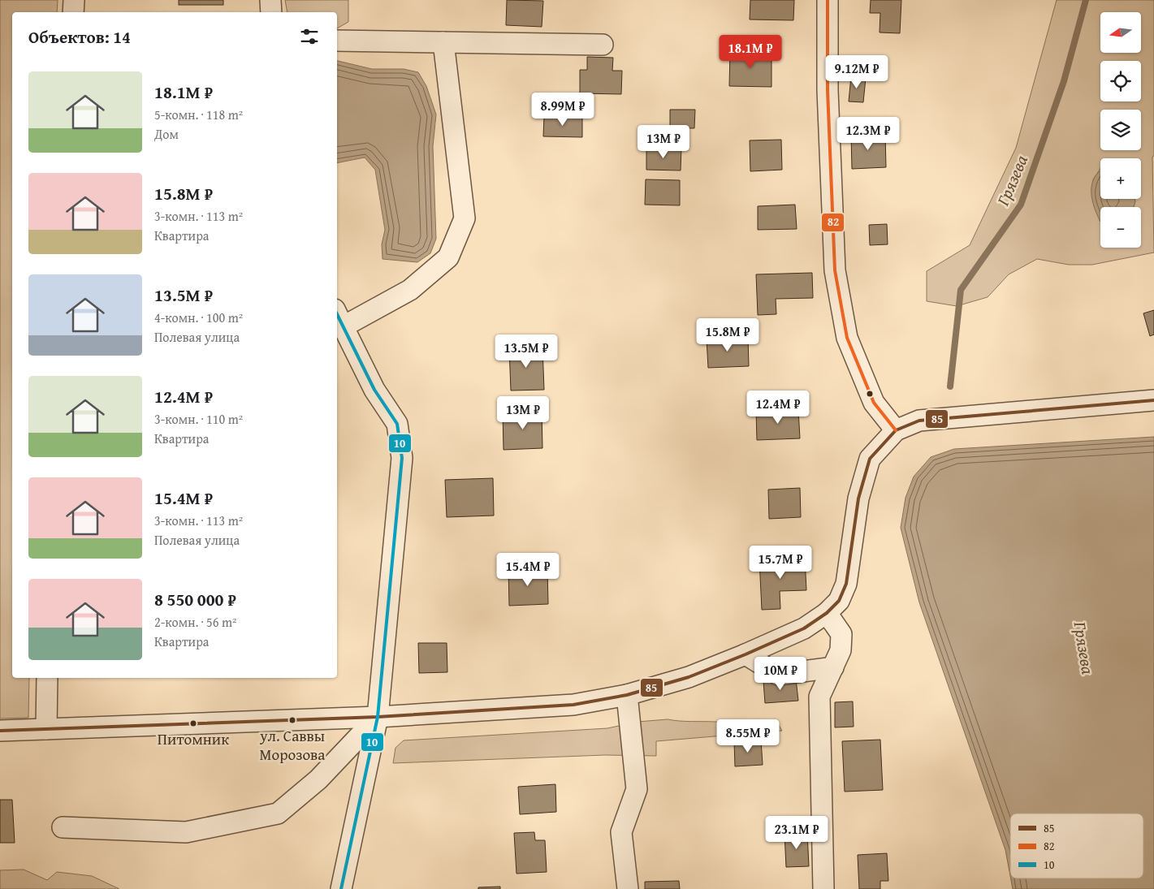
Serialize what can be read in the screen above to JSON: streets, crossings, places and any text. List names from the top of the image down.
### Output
{
  "water": ["Грязева"],
  "places": ["ул. Саввы Морозова", "Питомник"],
  "lines": ["transit line 82", "transit line 10", "transit line 85"],
  "legend": ["85", "82", "10"],
  "north": "left",
  "page": {
    "map_buttons": ["+", "−"],
    "heading": "Объектов: 14",
    "price": [
      "18.1M ₽",
      "9.12M ₽",
      "8.99M ₽",
      "12.3M ₽",
      "13M ₽",
      "15.8M ₽",
      "13.5M ₽",
      "12.4M ₽",
      "13M ₽",
      "15.7M ₽",
      "15.4M ₽",
      "10M ₽",
      "8.55M ₽",
      "23.1M ₽"
    ],
    "list": [
      {
        "name": "18.1M ₽",
        "note": "5-комн. · 118 m² · Дом"
      },
      {
        "name": "15.8M ₽",
        "note": "3-комн. · 113 m² · Квартира"
      },
      {
        "name": "13.5M ₽",
        "note": "4-комн. · 100 m² · Полевая улица"
      },
      {
        "name": "12.4M ₽",
        "note": "3-комн. · 110 m² · Квартира"
      },
      {
        "name": "15.4M ₽",
        "note": "3-комн. · 113 m² · Полевая улица"
      },
      {
        "name": "8 550 000 ₽",
        "note": "2-комн. · 56 m² · Квартира"
      }
    ]
  }
}
